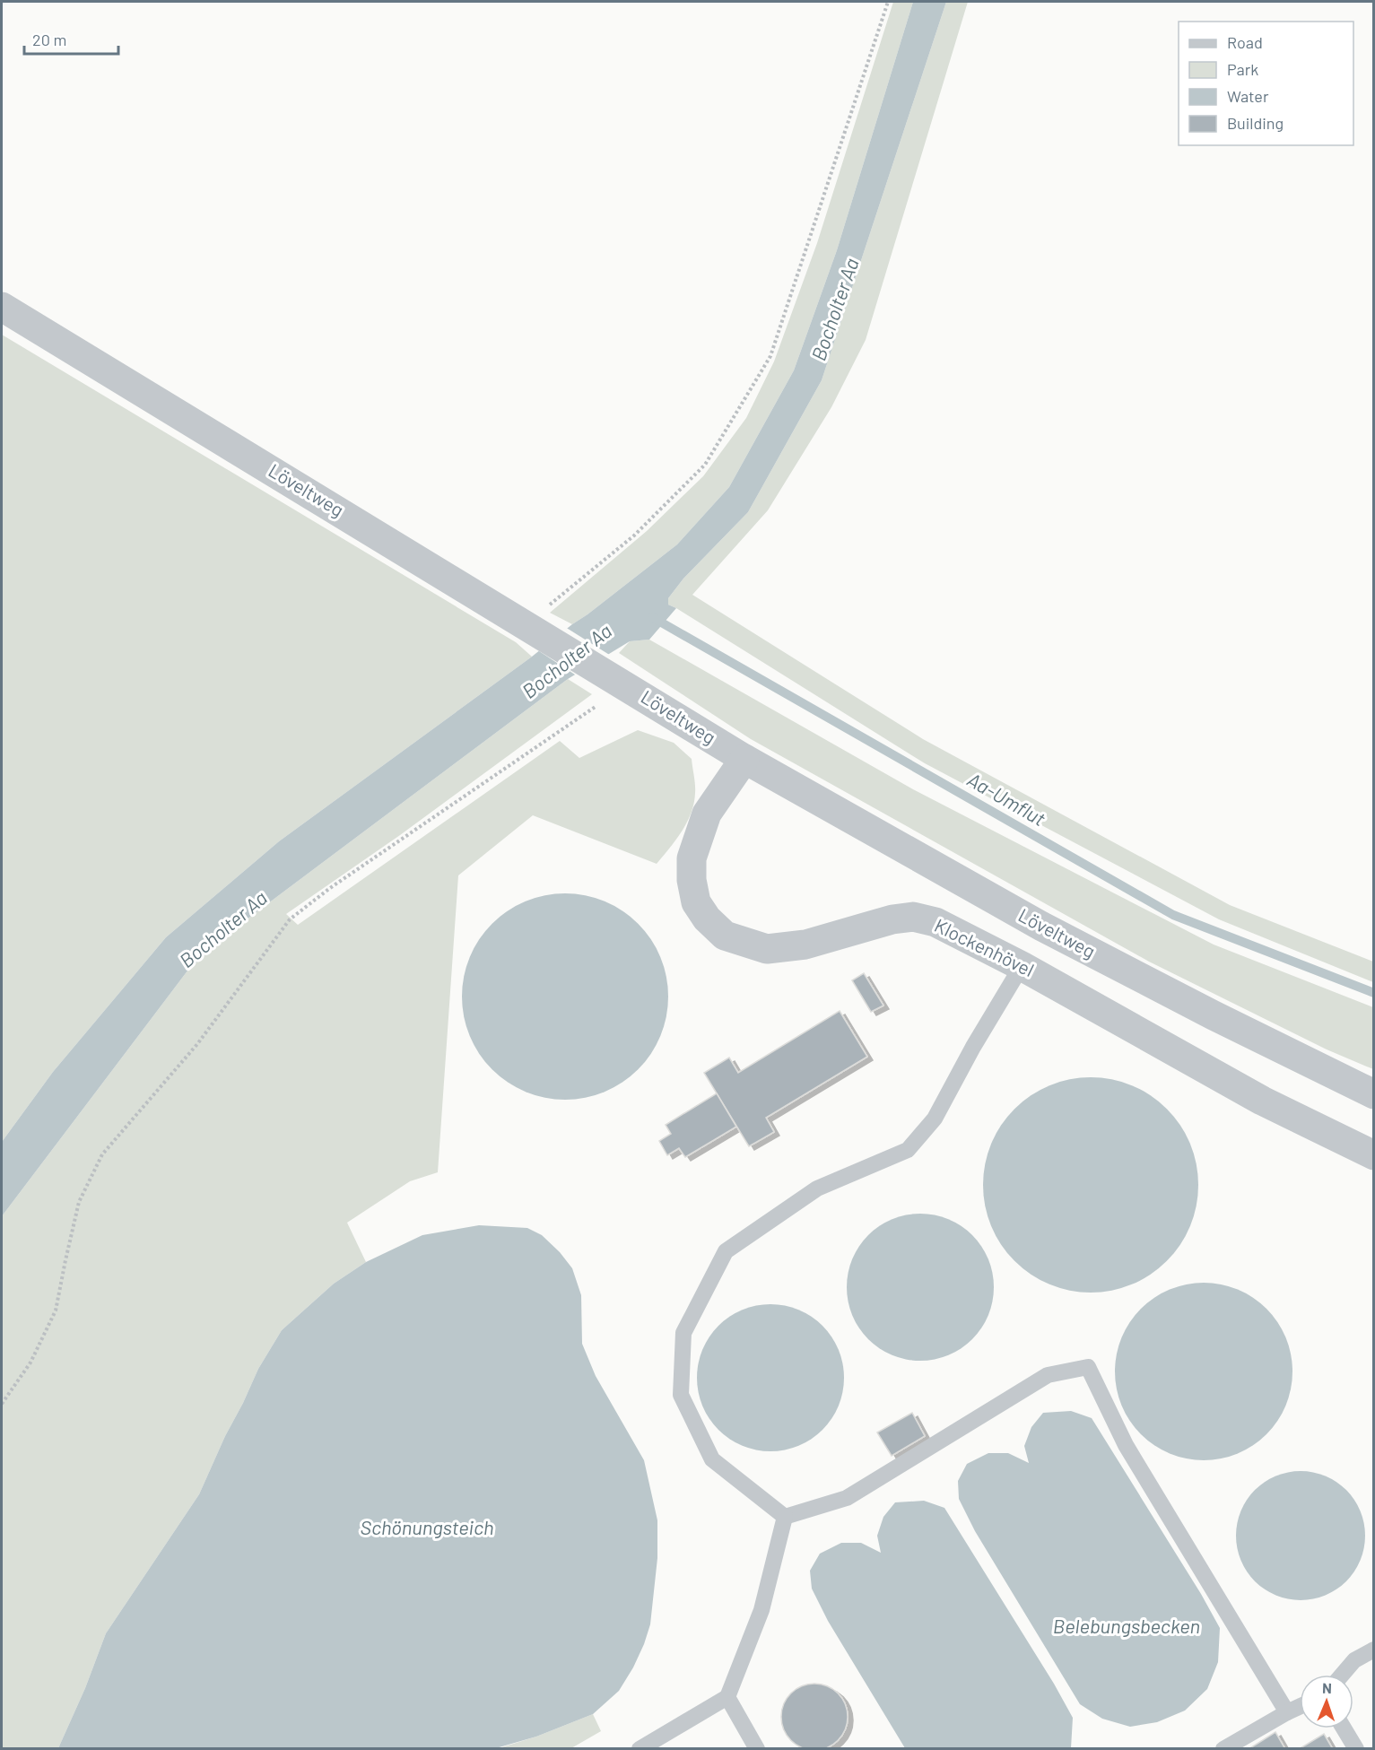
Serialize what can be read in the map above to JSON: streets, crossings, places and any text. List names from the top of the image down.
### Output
{
  "streets": {
    "street": ["Löveltweg", "Klockenhövel"]
  },
  "crossings": [
    ["Löveltweg", "Klockenhövel"]
  ],
  "water": [
    "Bocholter Aa",
    "Aa-Umflut",
    "Schönungsteich",
    "Belebungsbecken"
  ],
  "legend": [
    "Road",
    "Park",
    "Water",
    "Building"
  ],
  "scale_bar": "20 m",
  "north": "top"
}
